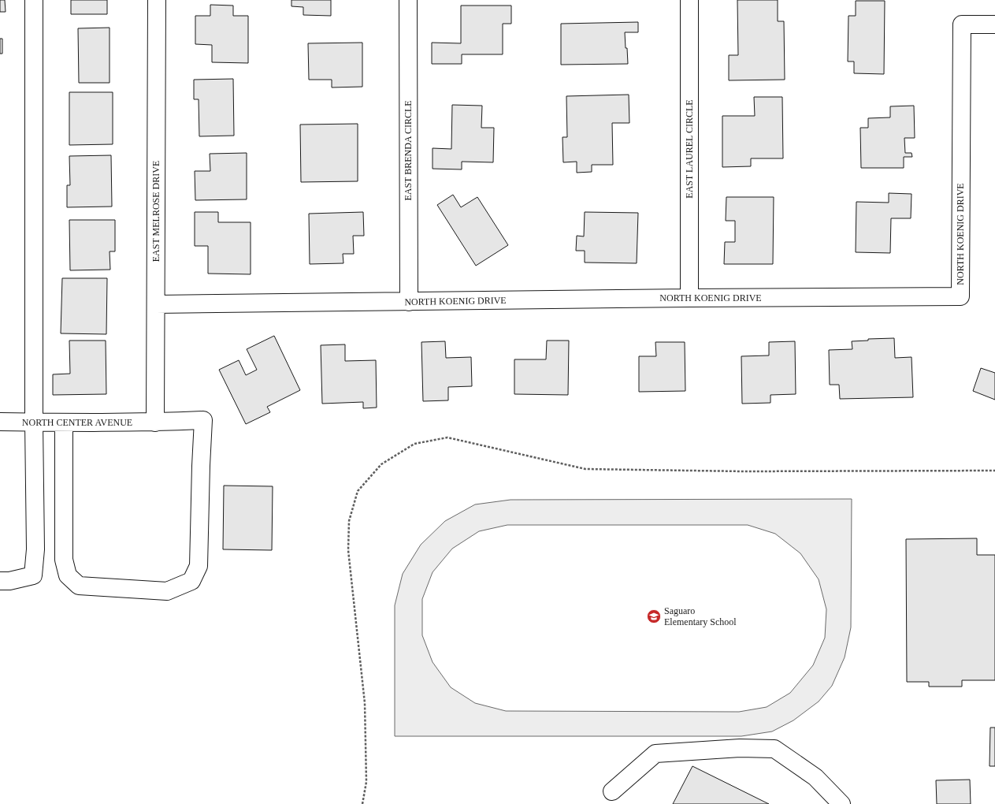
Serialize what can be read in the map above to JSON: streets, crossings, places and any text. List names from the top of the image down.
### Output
{
  "streets": {
    "street": [
      "EAST LAUREL CIRCLE",
      "EAST BRENDA CIRCLE",
      "EAST MELROSE DRIVE",
      "NORTH KOENIG DRIVE",
      "NORTH CENTER AVENUE"
    ]
  },
  "crossings": [
    ["EAST LAUREL CIRCLE", "NORTH KOENIG DRIVE"],
    ["EAST BRENDA CIRCLE", "NORTH KOENIG DRIVE"],
    ["EAST MELROSE DRIVE", "NORTH KOENIG DRIVE"],
    ["EAST MELROSE DRIVE", "NORTH CENTER AVENUE"]
  ],
  "places": {
    "school or university": ["Saguaro Elementary School"]
  }
}
